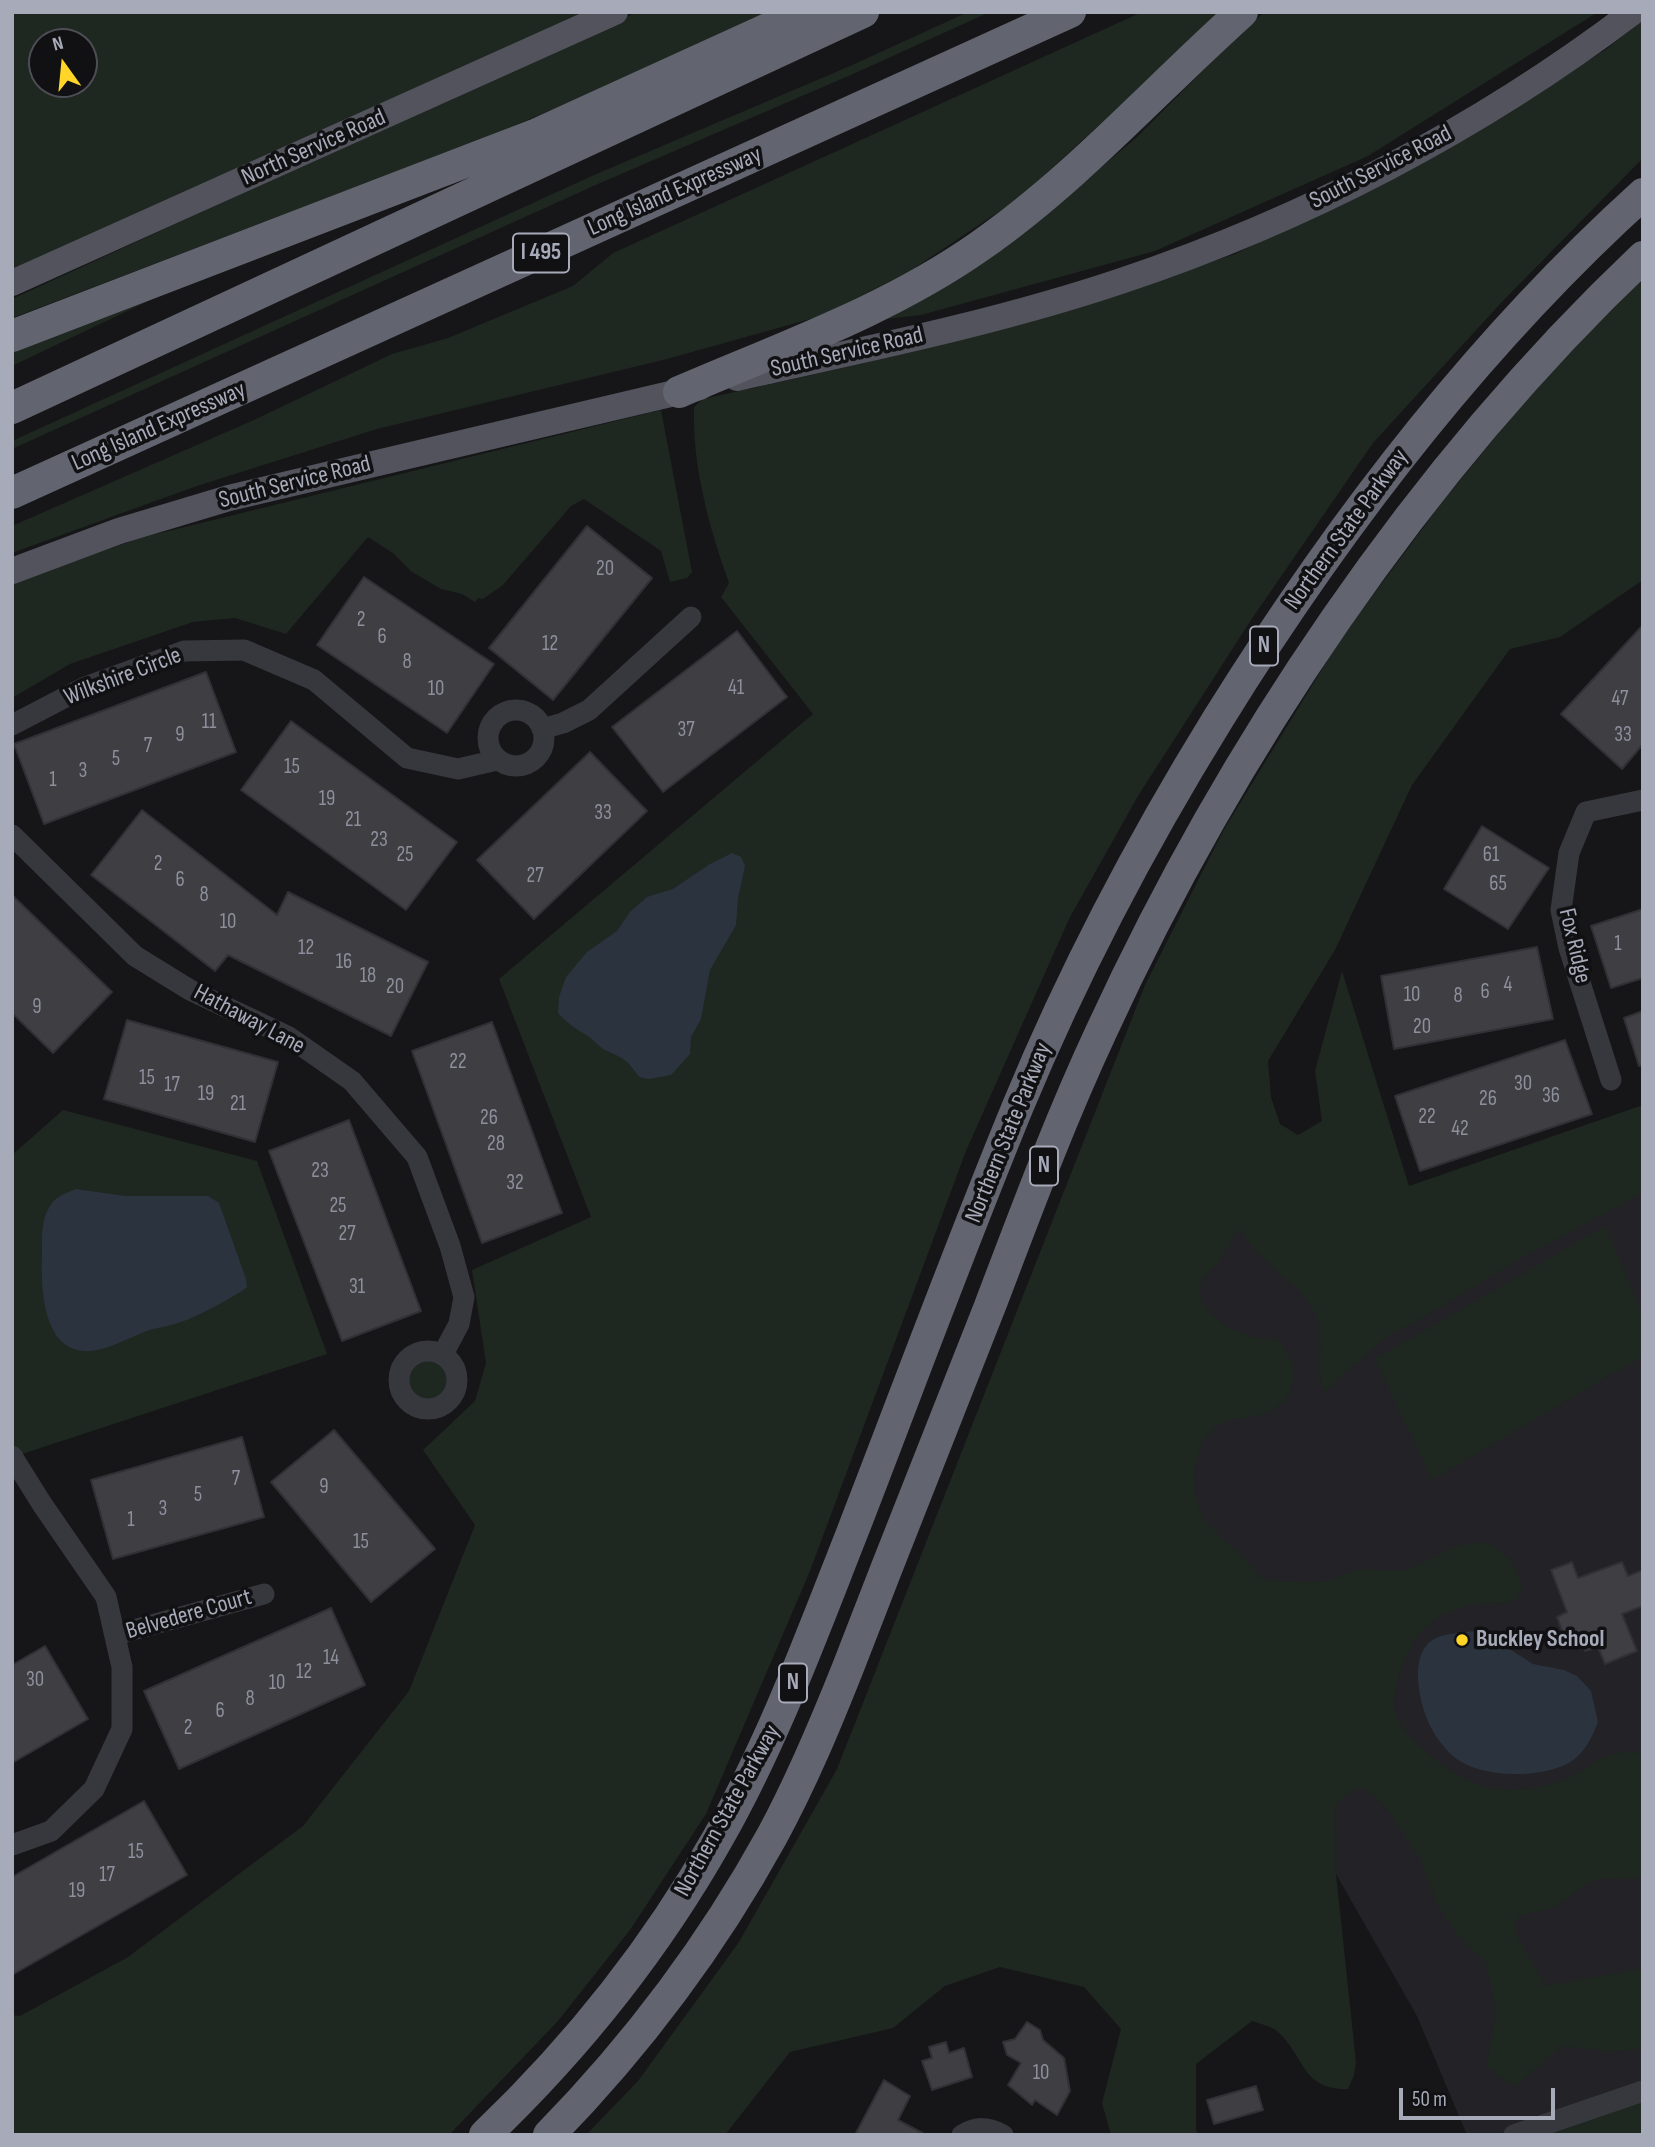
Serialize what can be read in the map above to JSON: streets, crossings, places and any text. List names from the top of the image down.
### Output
{
  "streets": {
    "highway": [
      "Long Island Expressway",
      "I 495",
      "Northern State Parkway",
      "N"
    ],
    "main road": ["North Service Road", "South Service Road"],
    "street": [
      "Wilkshire Circle",
      "Fox Ridge",
      "Hathaway Lane",
      "Belvedere Court"
    ]
  },
  "places": ["Buckley School"],
  "house_numbers": [
    "20",
    "2",
    "6",
    "12",
    "8",
    "41",
    "10",
    "47",
    "11",
    "37",
    "9",
    "33",
    "7",
    "5",
    "15",
    "3",
    "1",
    "19",
    "33",
    "21",
    "23",
    "25",
    "61",
    "2",
    "27",
    "6",
    "65",
    "8",
    "10",
    "1",
    "12",
    "16",
    "18",
    "4",
    "20",
    "6",
    "10",
    "8",
    "9",
    "20",
    "22",
    "15",
    "30",
    "17",
    "19",
    "36",
    "26",
    "21",
    "22",
    "26",
    "42",
    "28",
    "23",
    "32",
    "25",
    "27",
    "31",
    "7",
    "9",
    "5",
    "3",
    "1",
    "15",
    "14",
    "12",
    "30",
    "10",
    "8",
    "6",
    "2",
    "15",
    "17",
    "19",
    "10"
  ],
  "scale_bar": "50 m",
  "north": "top"
}
